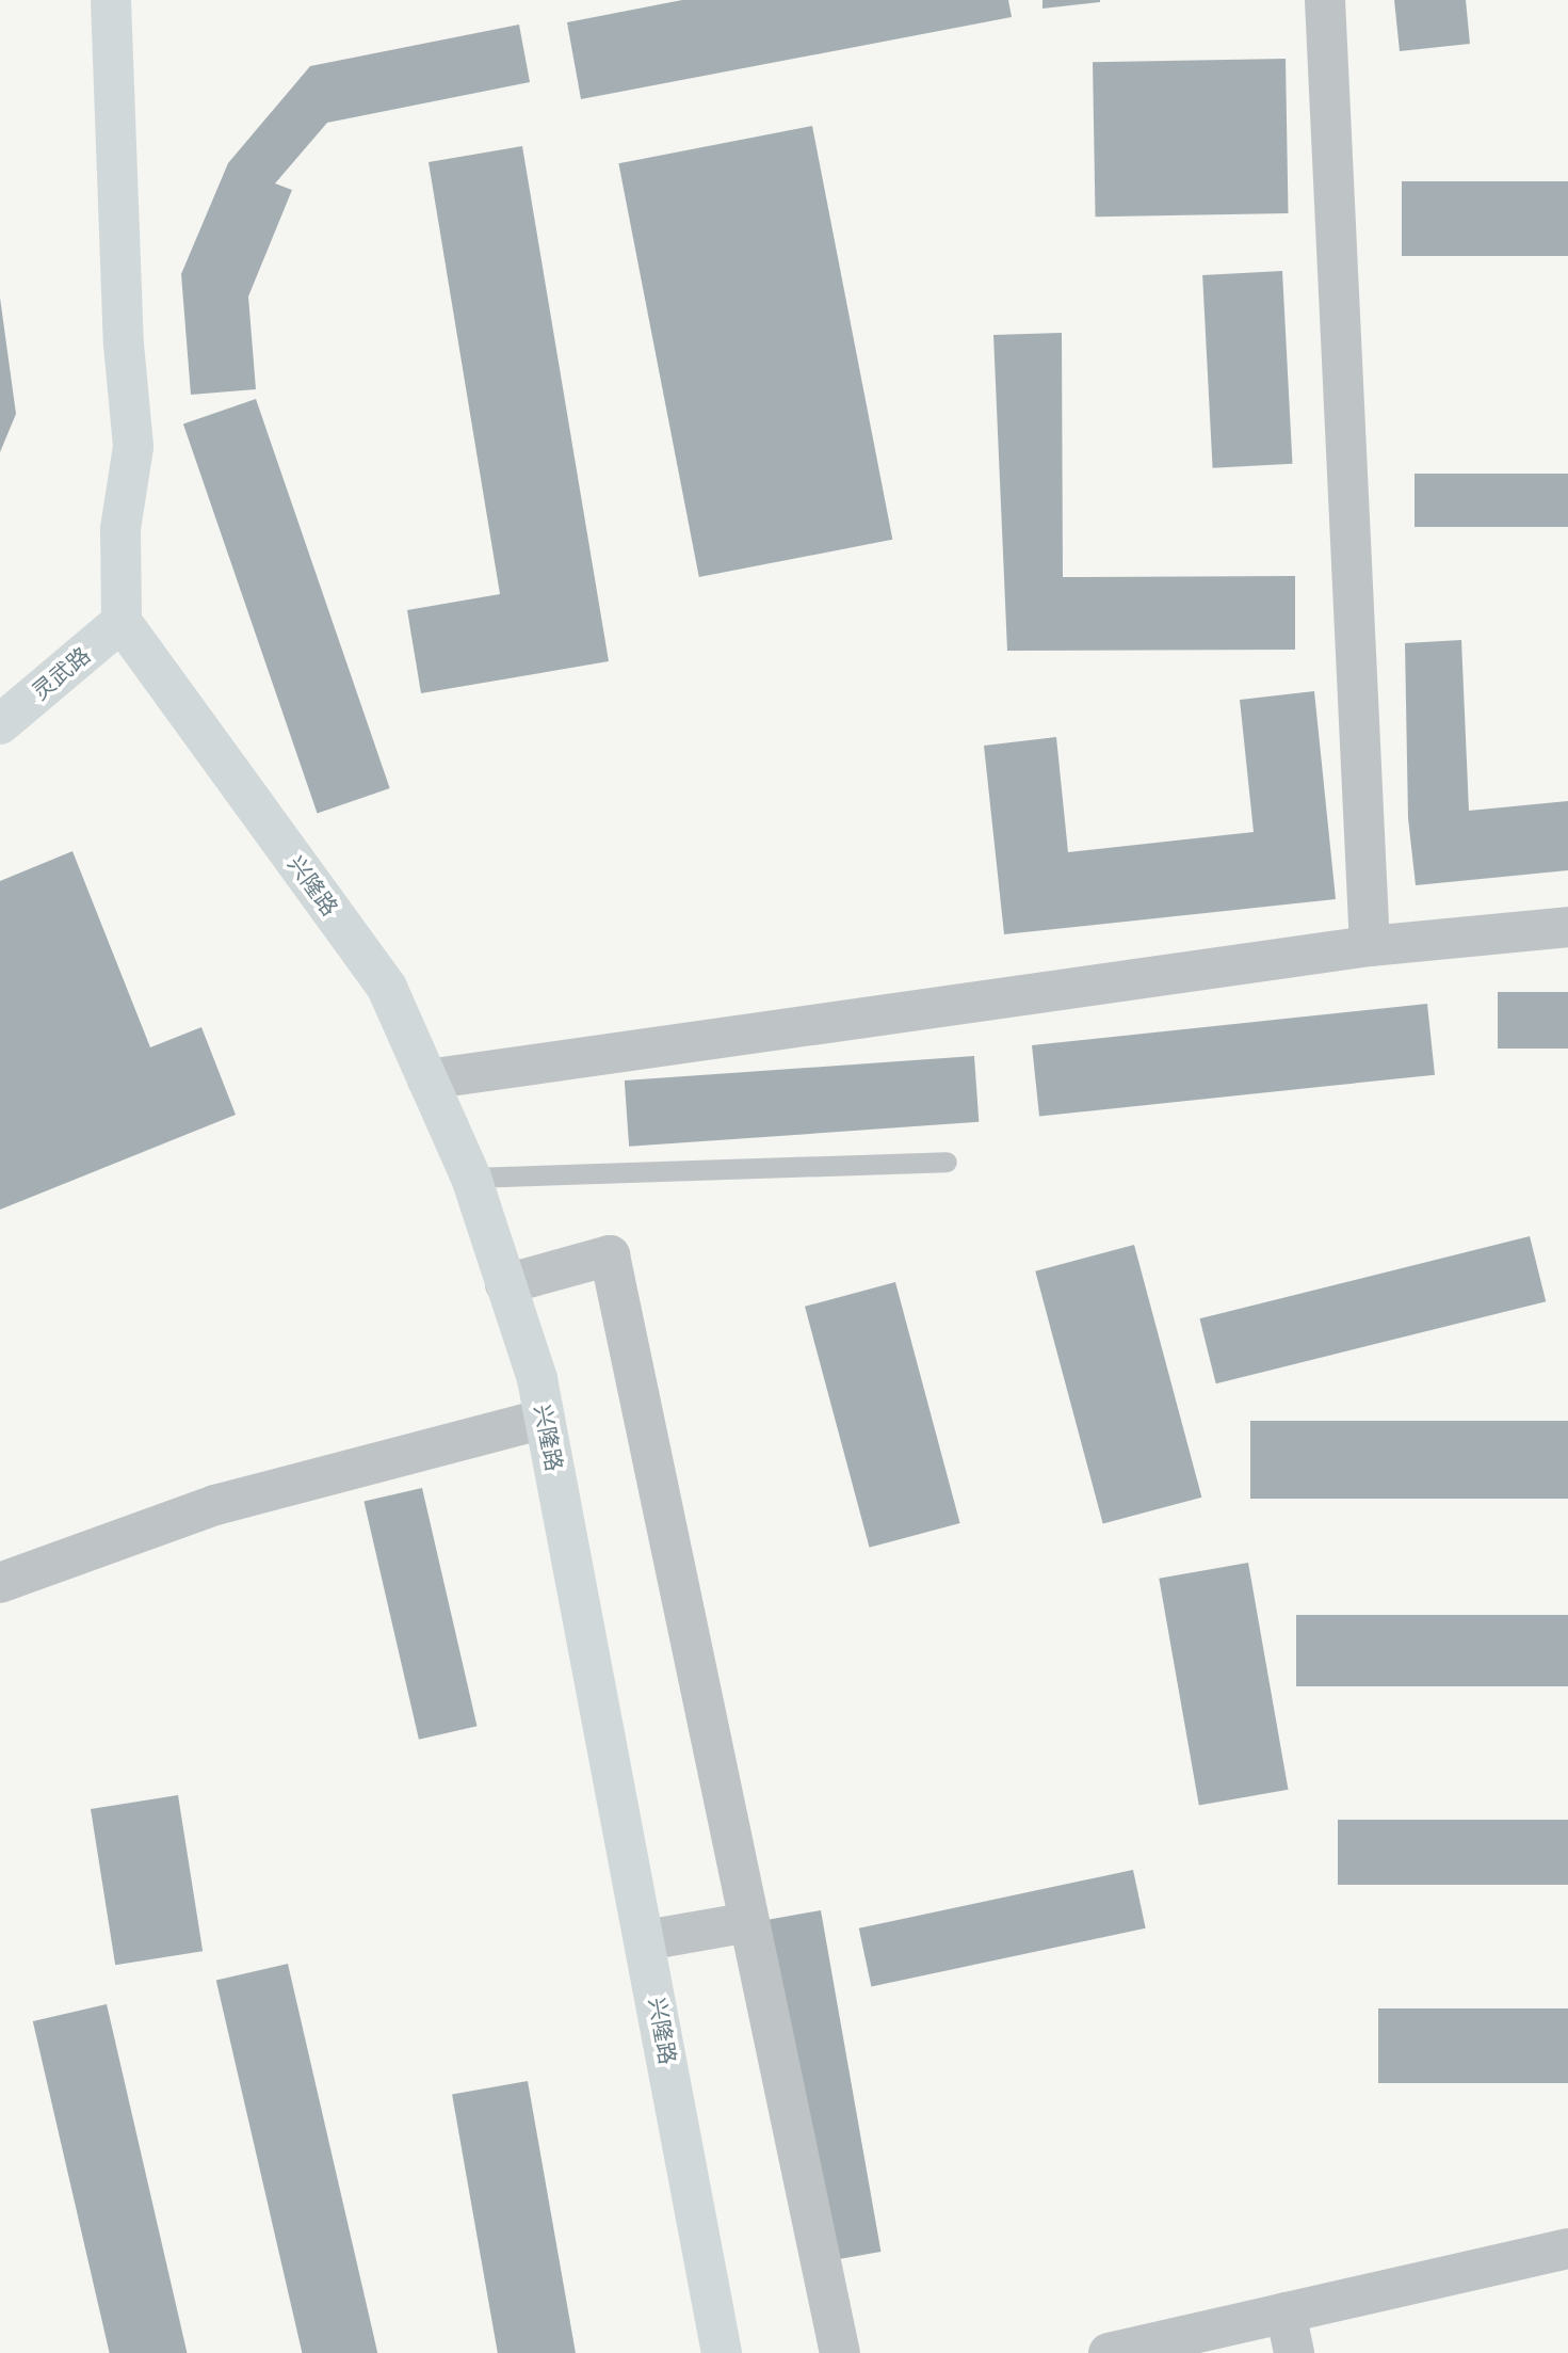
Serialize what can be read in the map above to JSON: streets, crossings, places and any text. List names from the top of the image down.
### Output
{
  "streets": {
    "main road": ["灵武路", "兴隆路"]
  },
  "crossings": [
    ["灵武路", "兴隆路"]
  ]
}
